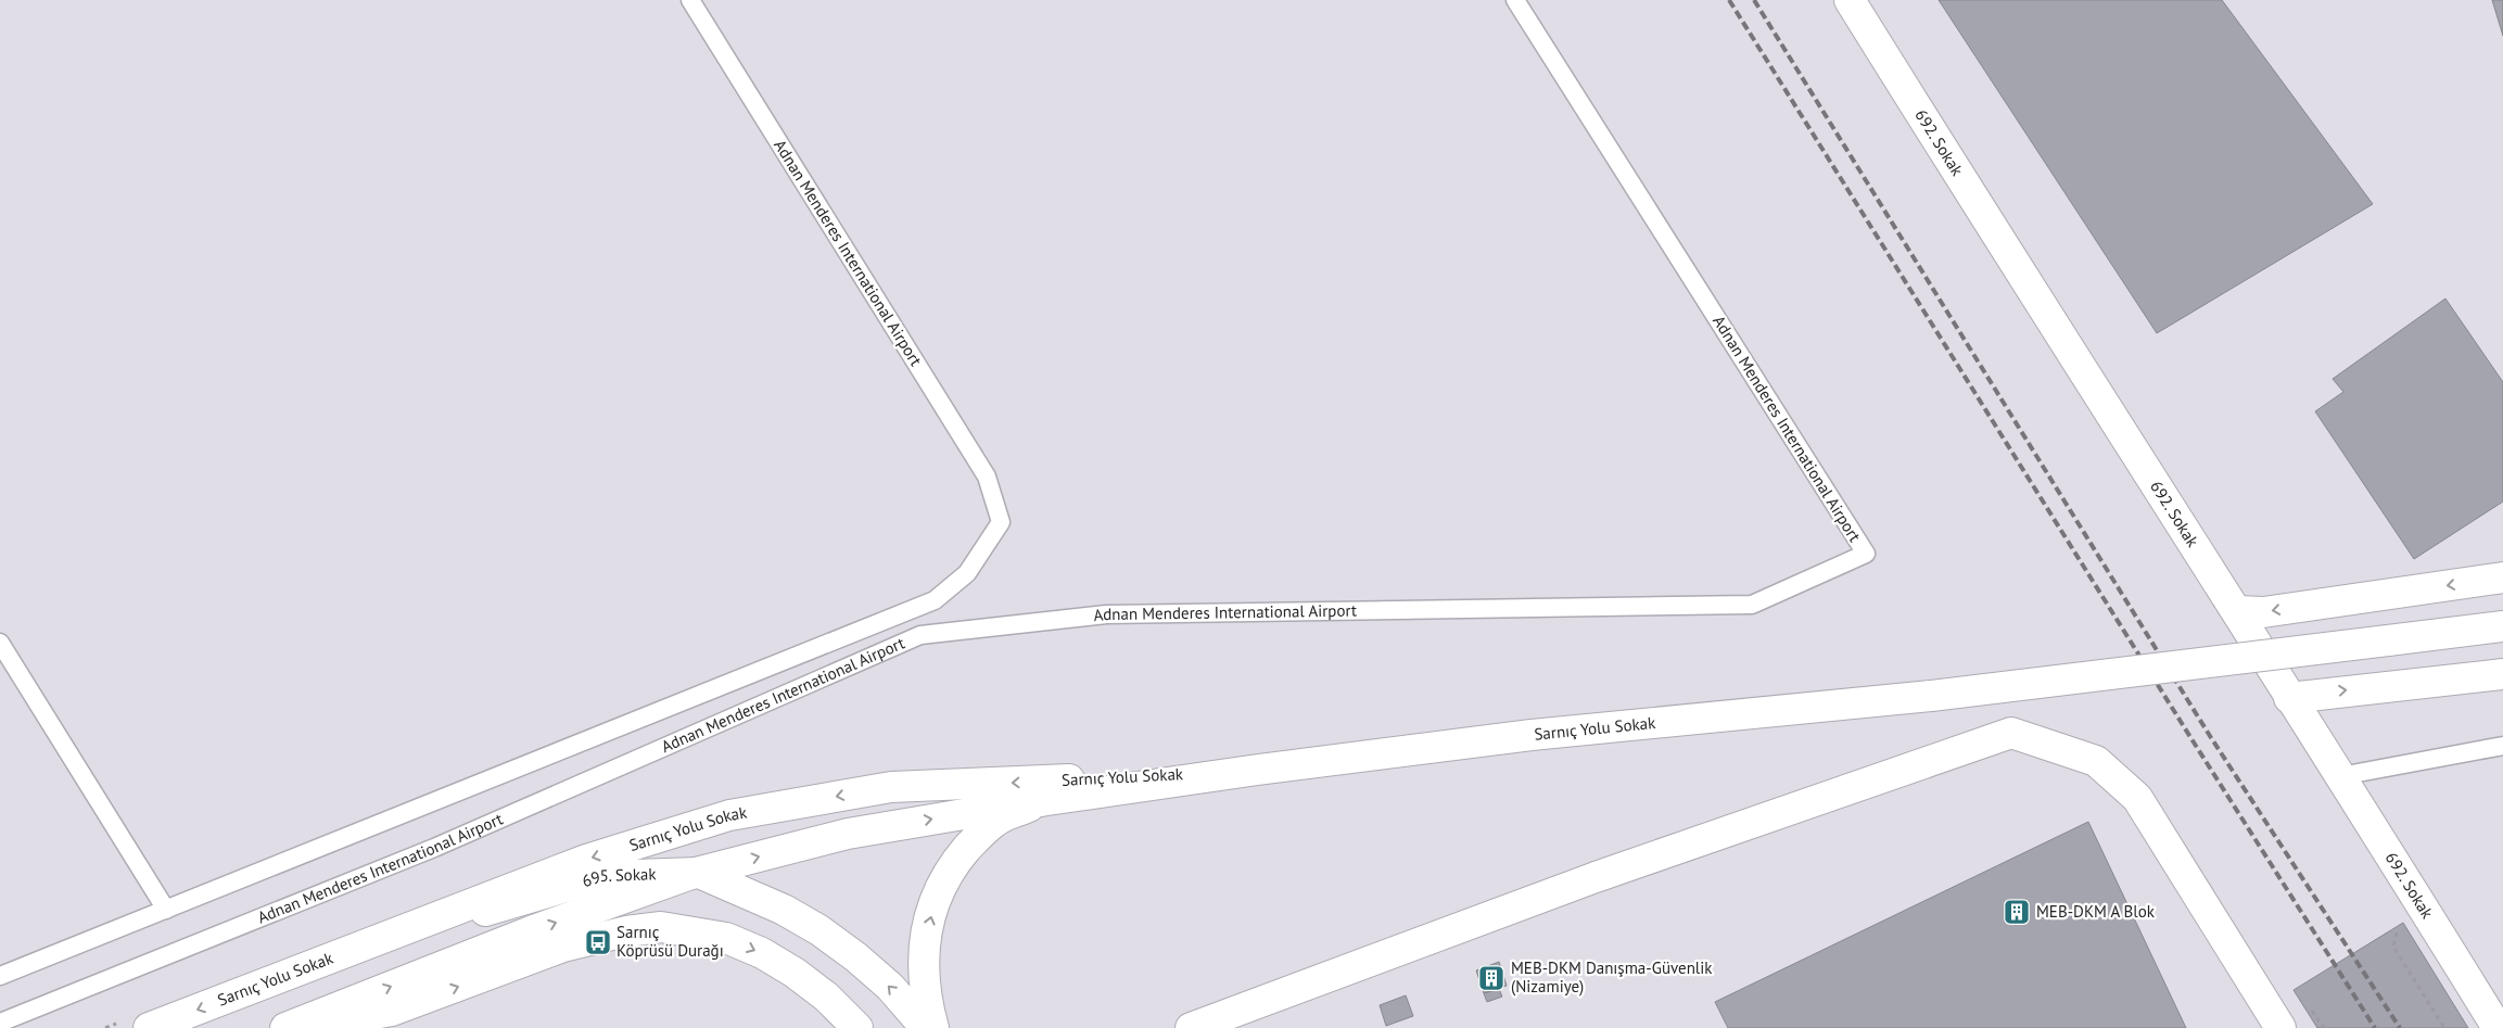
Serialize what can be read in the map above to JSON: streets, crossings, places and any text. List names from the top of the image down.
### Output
{
  "streets": {
    "main road": ["692. Sokak", "Sarnıç Yolu Sokak", "695. Sokak"],
    "lane": ["Adnan Menderes International Airport"]
  },
  "crossings": [
    ["Sarnıç Yolu Sokak", "695. Sokak"]
  ],
  "one_way": ["695. Sokak"],
  "places": {
    "building": ["MEB-DKM A Blok", "MEB-DKM Danışma-Güvenlik (Nizamiye)"],
    "bus stop": ["Sarnıç Köprüsü Durağı"]
  }
}
